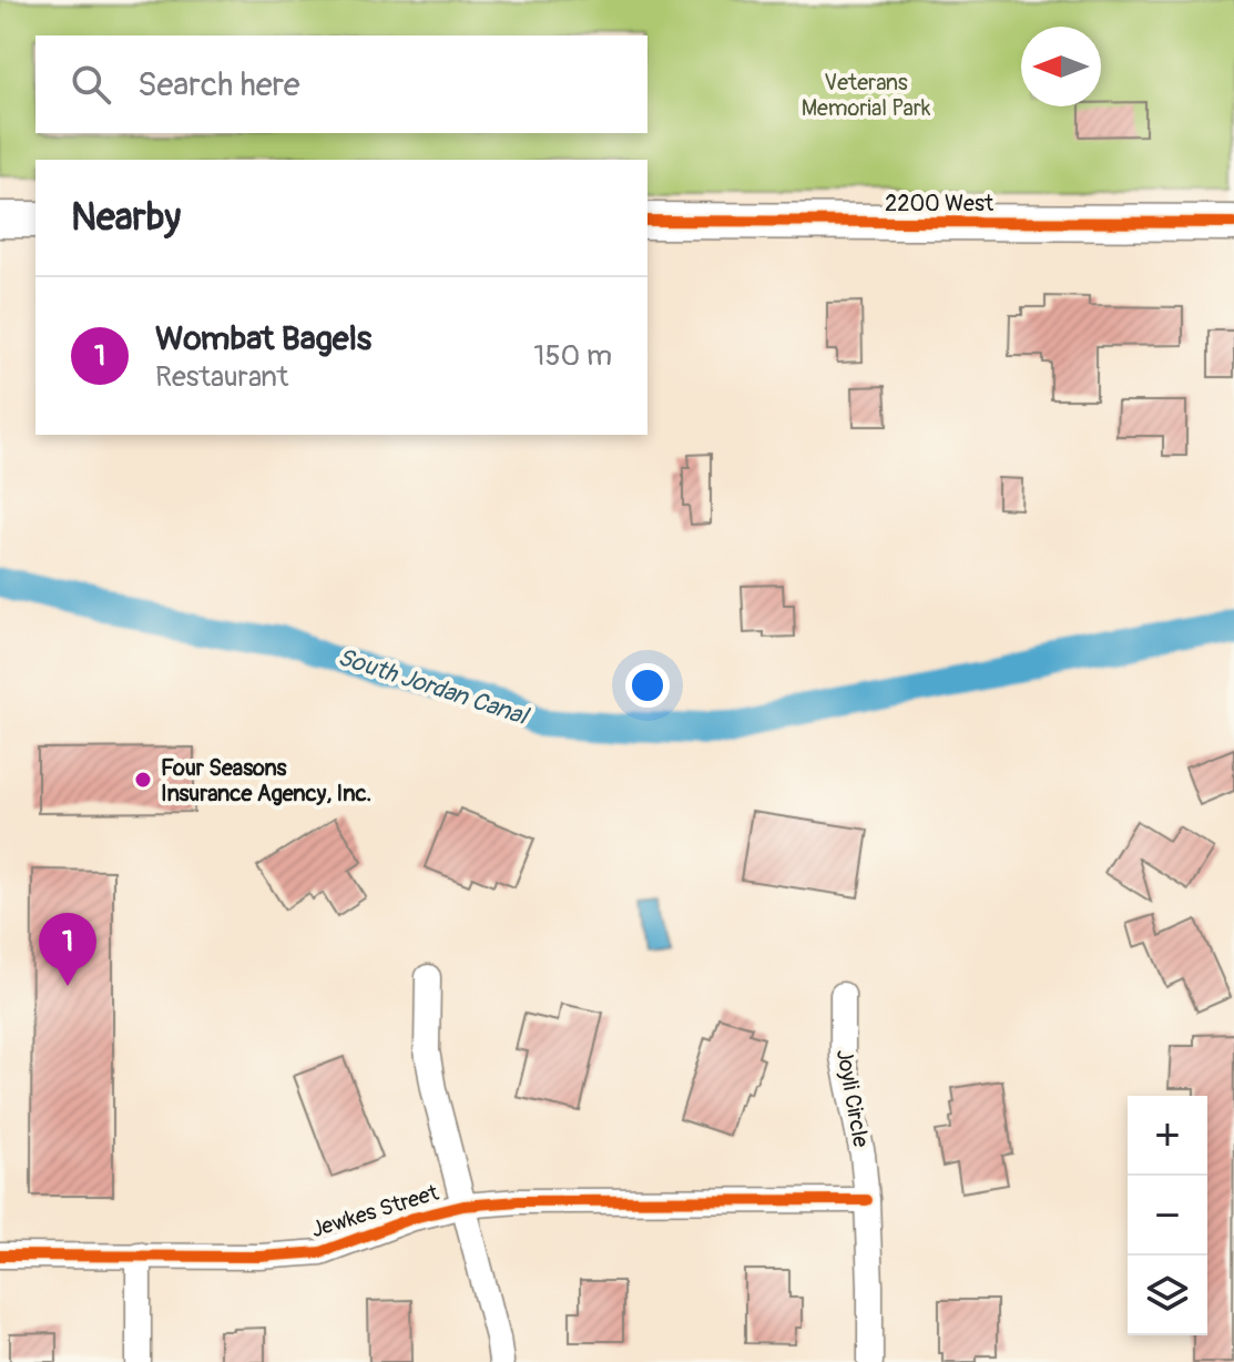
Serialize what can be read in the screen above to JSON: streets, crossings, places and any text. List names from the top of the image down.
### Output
{
  "streets": {
    "street": ["2200 West", "Joyli Circle", "Jewkes Street"]
  },
  "crossings": [
    ["Joyli Circle", "Jewkes Street"]
  ],
  "water": ["South Jordan Canal"],
  "parks": ["Veterans Memorial Park"],
  "places": ["Four Seasons Insurance Agency, Inc."],
  "north": "left",
  "page": {
    "search": "Search here",
    "heading": "Nearby",
    "list": [
      {
        "mark": "1",
        "name": "Wombat Bagels",
        "note": "Restaurant",
        "value": "150 m"
      }
    ],
    "pins": "1",
    "map_buttons": ["+", "−"]
  }
}
